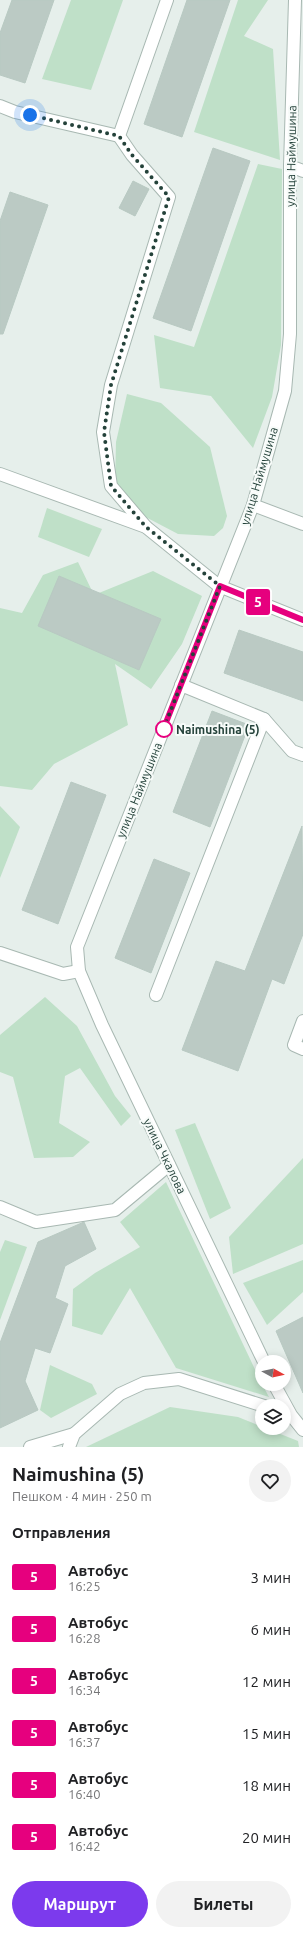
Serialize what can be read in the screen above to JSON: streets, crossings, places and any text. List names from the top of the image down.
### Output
{
  "streets": {
    "street": ["улица Наймушина", "улица Чкалова"]
  },
  "crossings": [
    ["улица Наймушина", "улица Чкалова"]
  ],
  "places": ["Naimushina (5)"],
  "lines": ["bus line 5"],
  "north": "right",
  "page": {
    "on_map": "5",
    "heading": [
      ["Naimushina (5)", "Пешком · 4 мин · 250 m"],
      "Отправления"
    ],
    "list": [
      {
        "mark": "5",
        "name": "Автобус",
        "note": "16:25",
        "value": "3 мин"
      },
      {
        "mark": "5",
        "name": "Автобус",
        "note": "16:28",
        "value": "6 мин"
      },
      {
        "mark": "5",
        "name": "Автобус",
        "note": "16:34",
        "value": "12 мин"
      },
      {
        "mark": "5",
        "name": "Автобус",
        "note": "16:37",
        "value": "15 мин"
      },
      {
        "mark": "5",
        "name": "Автобус",
        "note": "16:40",
        "value": "18 мин"
      },
      {
        "mark": "5",
        "name": "Автобус",
        "note": "16:42",
        "value": "20 мин"
      }
    ],
    "buttons": ["Маршрут", "Билеты"]
  }
}
